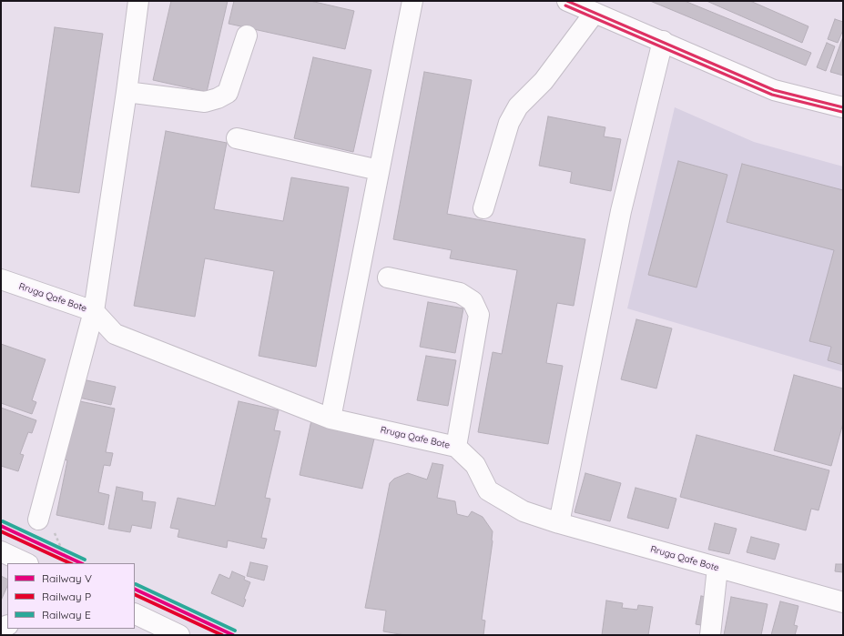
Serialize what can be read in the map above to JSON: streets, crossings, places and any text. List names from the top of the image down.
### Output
{
  "streets": {
    "street": ["Rruga Qafe Bote"]
  },
  "lines": ["rail line E", "rail line V", "rail line P"],
  "legend": ["Railway V", "Railway P", "Railway E"]
}
